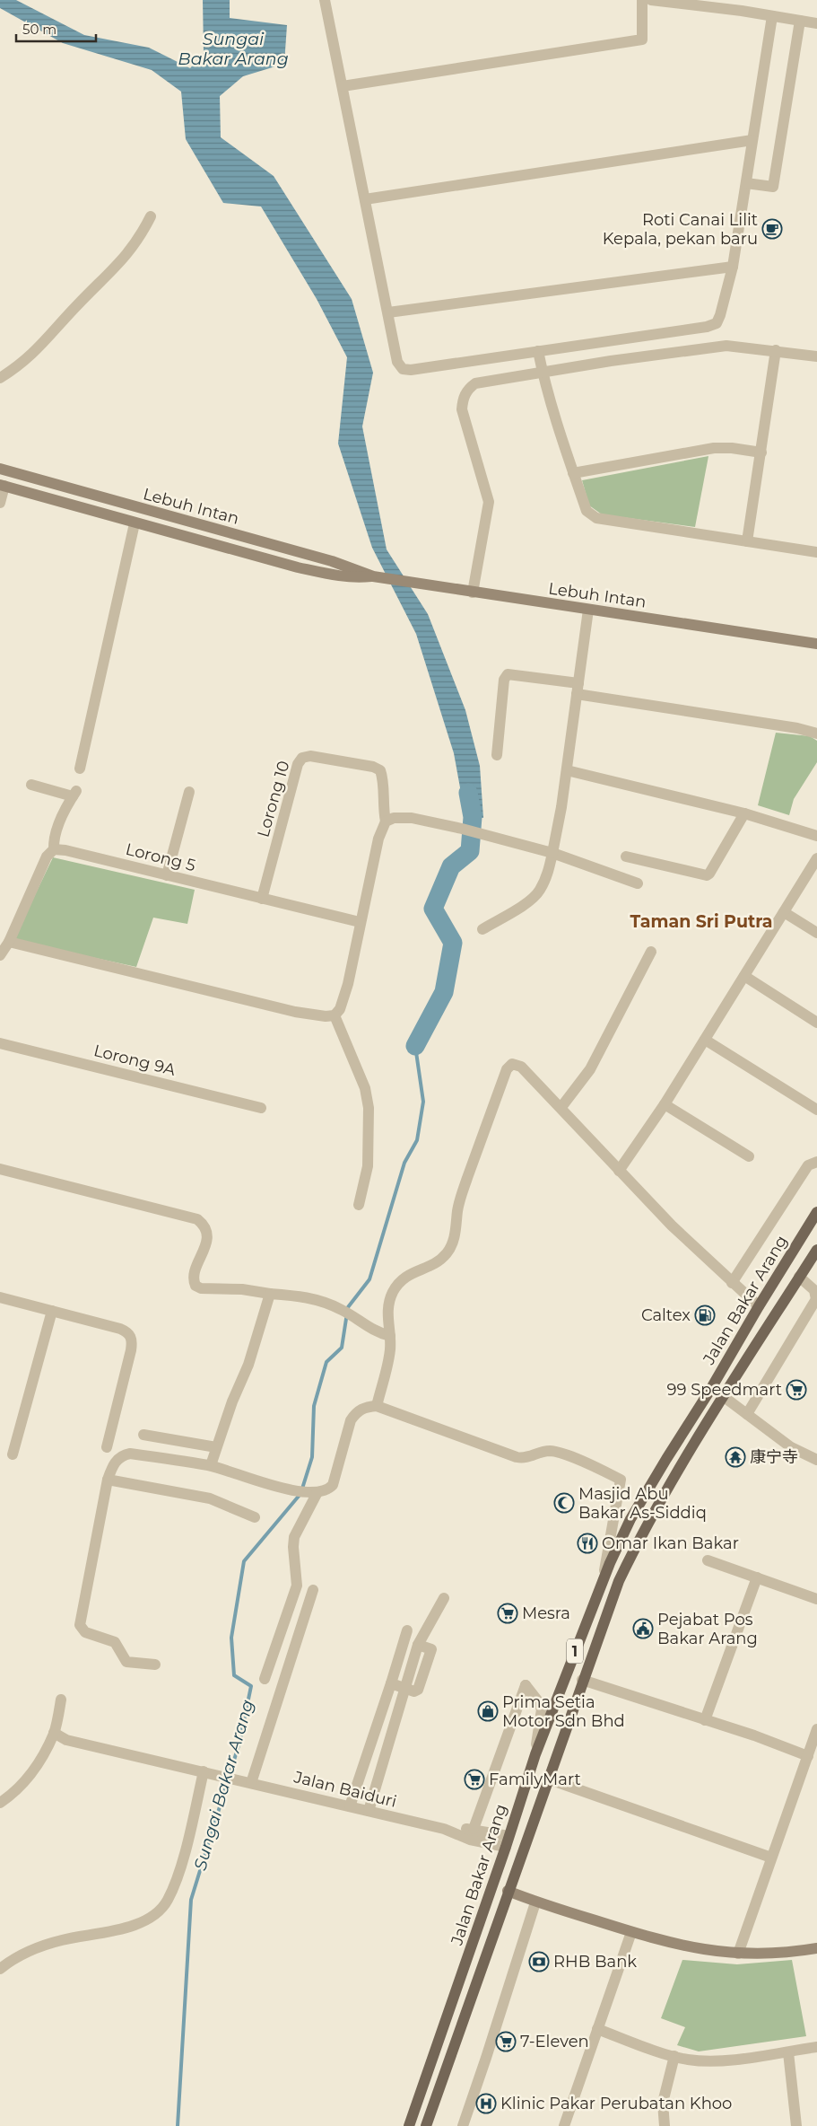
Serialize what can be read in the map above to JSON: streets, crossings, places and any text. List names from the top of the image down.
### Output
{
  "streets": {
    "main road": ["Lebuh Intan", "Jalan Bakar Arang", "1"],
    "street": [
      "Lorong 10",
      "Lorong 5",
      "Lorong 9A",
      "Jalan Baiduri"
    ]
  },
  "crossings": [
    ["Lorong 10", "Lorong 5"],
    ["Jalan Bakar Arang", "Jalan Baiduri"]
  ],
  "districts": ["Taman Sri Putra"],
  "water": ["Sungai Bakar Arang"],
  "places": {
    "cafe": ["Roti Canai Lilit Kepala, pekan baru"],
    "fuel station": ["Caltex"],
    "supermarket": [
      "99 Speedmart",
      "Mesra",
      "FamilyMart",
      "7-Eleven"
    ],
    "temple": ["康宁寺"],
    "mosque": ["Masjid Abu Bakar As-Siddiq"],
    "restaurant": ["Omar Ikan Bakar"],
    "public building": ["Pejabat Pos Bakar Arang"],
    "shop": ["Prima Setia Motor Sdn Bhd"],
    "bank": ["RHB Bank"],
    "hospital": ["Klinic Pakar Perubatan Khoo"]
  },
  "scale_bar": "50 m"
}
